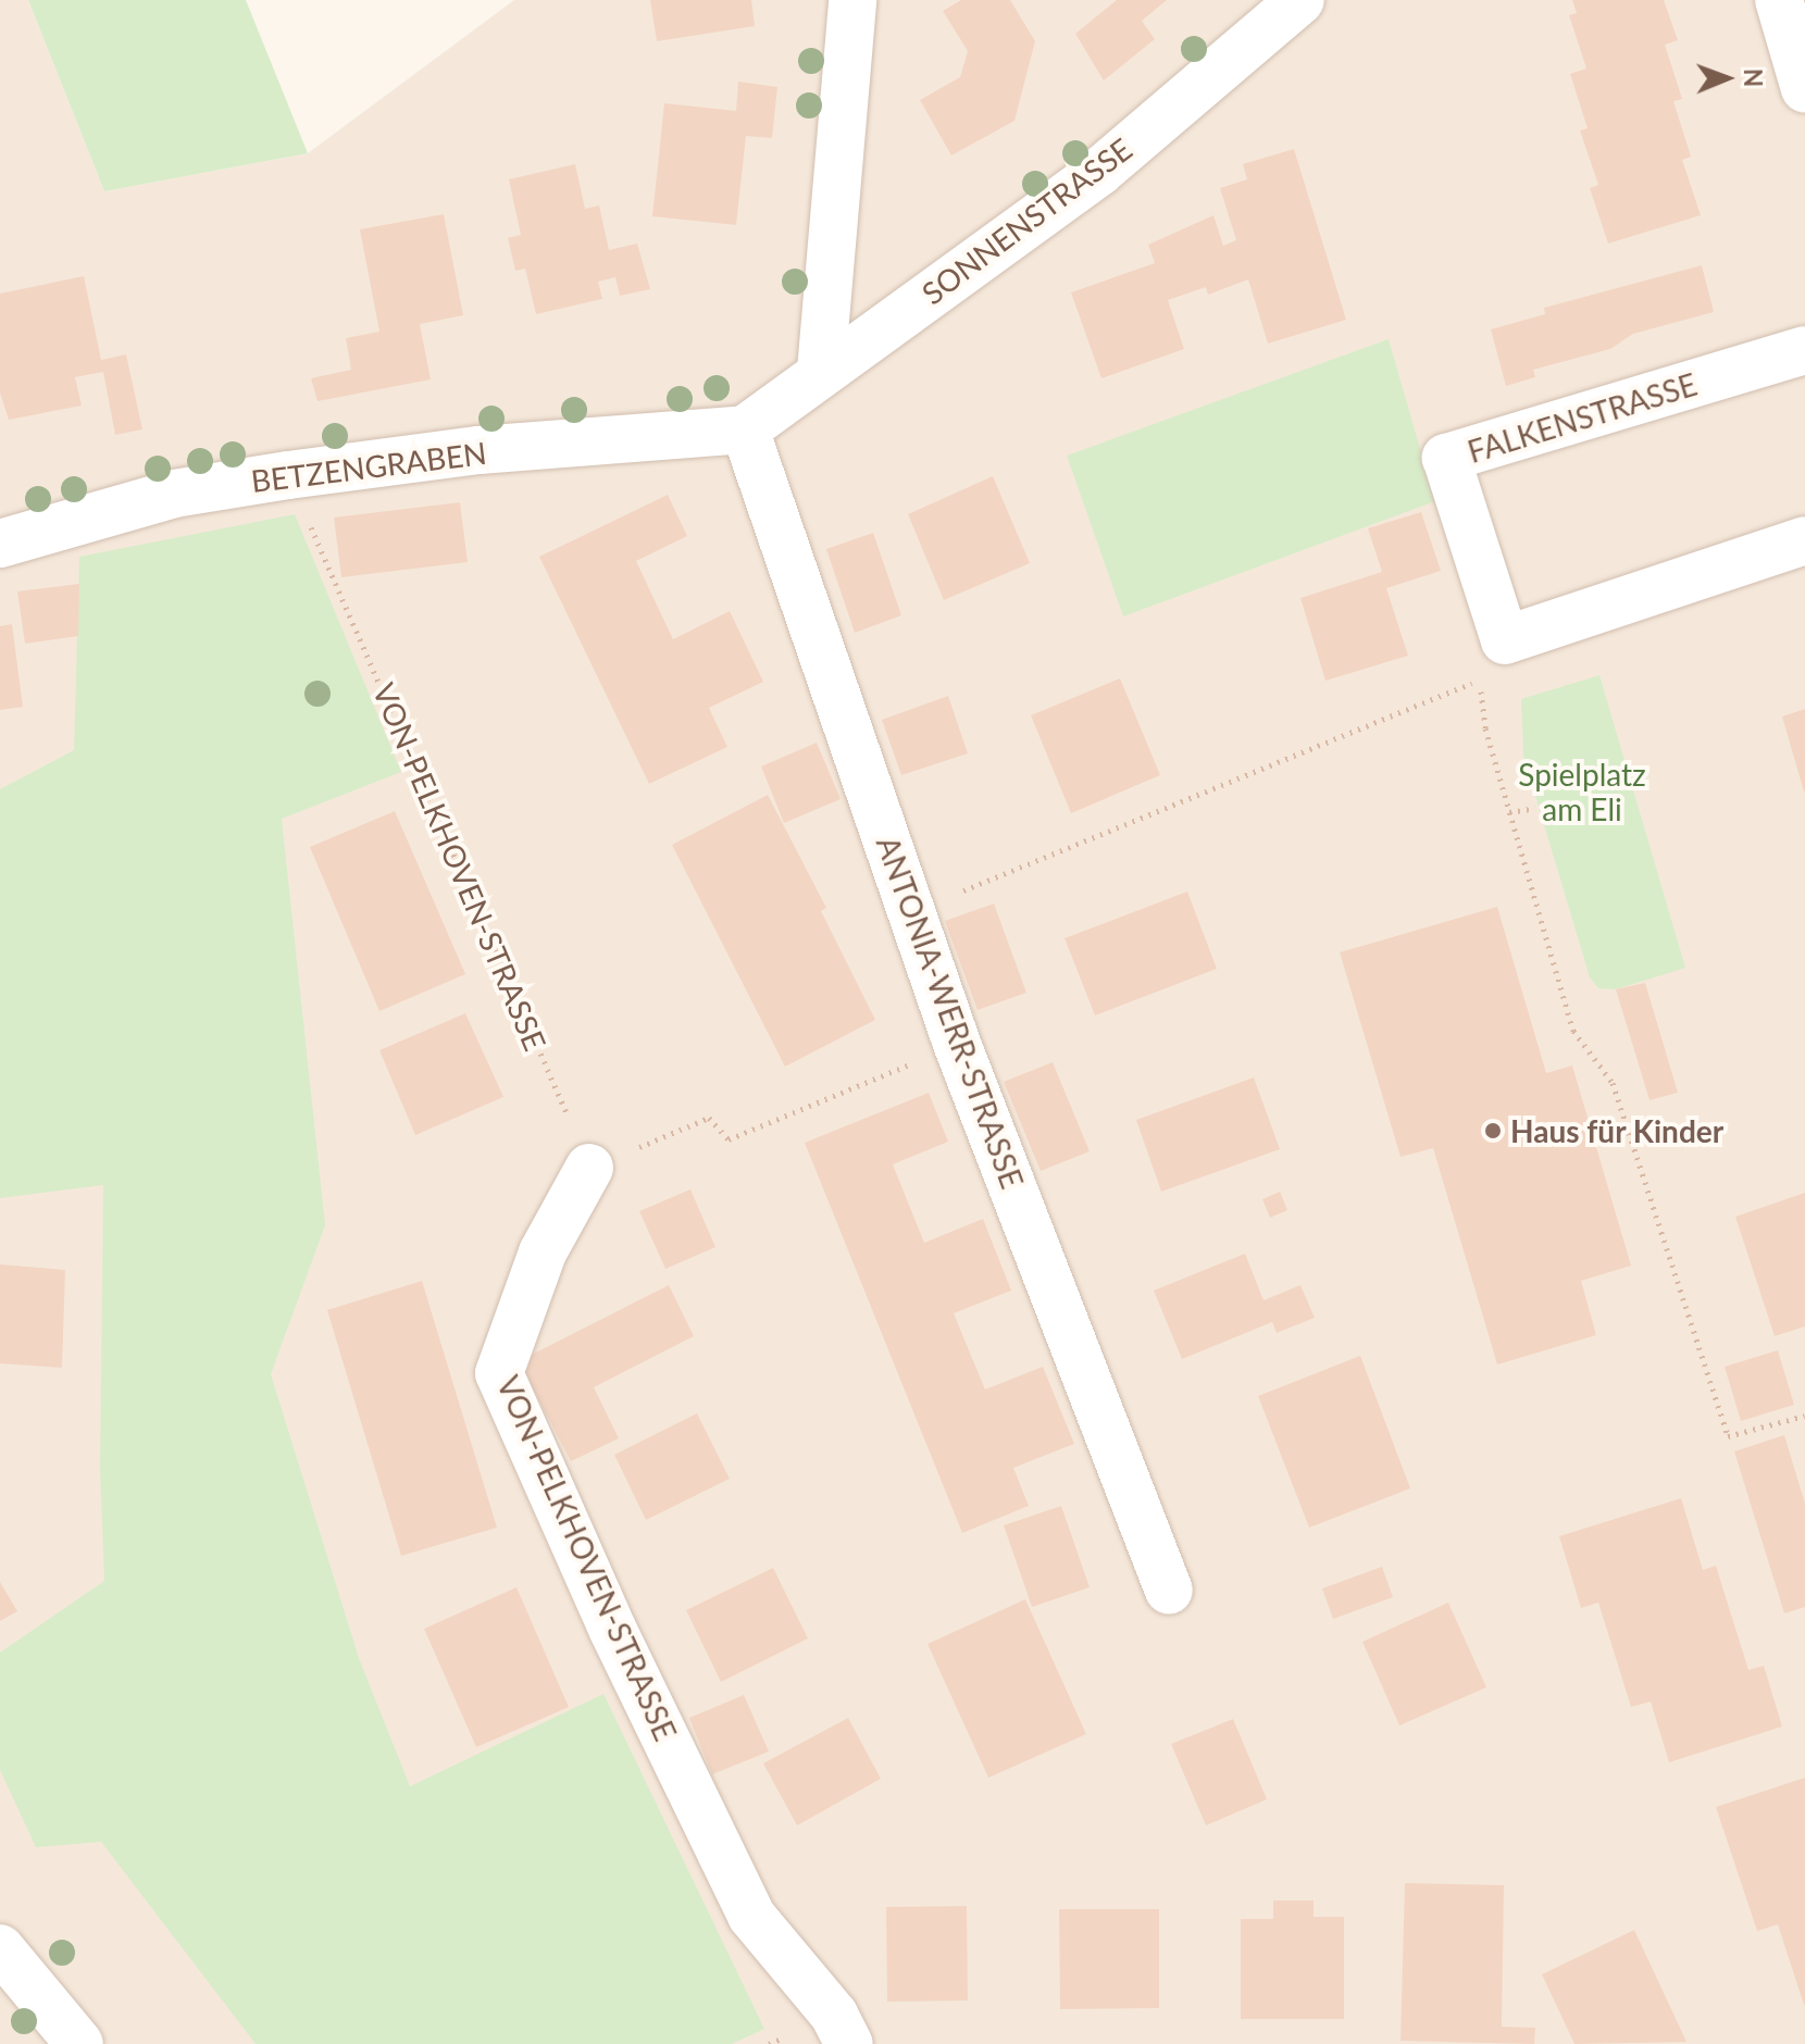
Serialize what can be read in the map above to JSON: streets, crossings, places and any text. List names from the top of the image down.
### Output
{
  "streets": {
    "street": [
      "SONNENSTRASSE",
      "FALKENSTRASSE",
      "BETZENGRABEN",
      "VON-PELKHOVEN-STRASSE",
      "ANTONIA-WERR-STRASSE"
    ]
  },
  "crossings": [
    ["SONNENSTRASSE", "BETZENGRABEN"],
    ["SONNENSTRASSE", "ANTONIA-WERR-STRASSE"],
    ["BETZENGRABEN", "VON-PELKHOVEN-STRASSE"],
    ["BETZENGRABEN", "ANTONIA-WERR-STRASSE"]
  ],
  "parks": ["Spielplatz am Eli"],
  "places": ["Haus für Kinder"],
  "north": "right"
}
